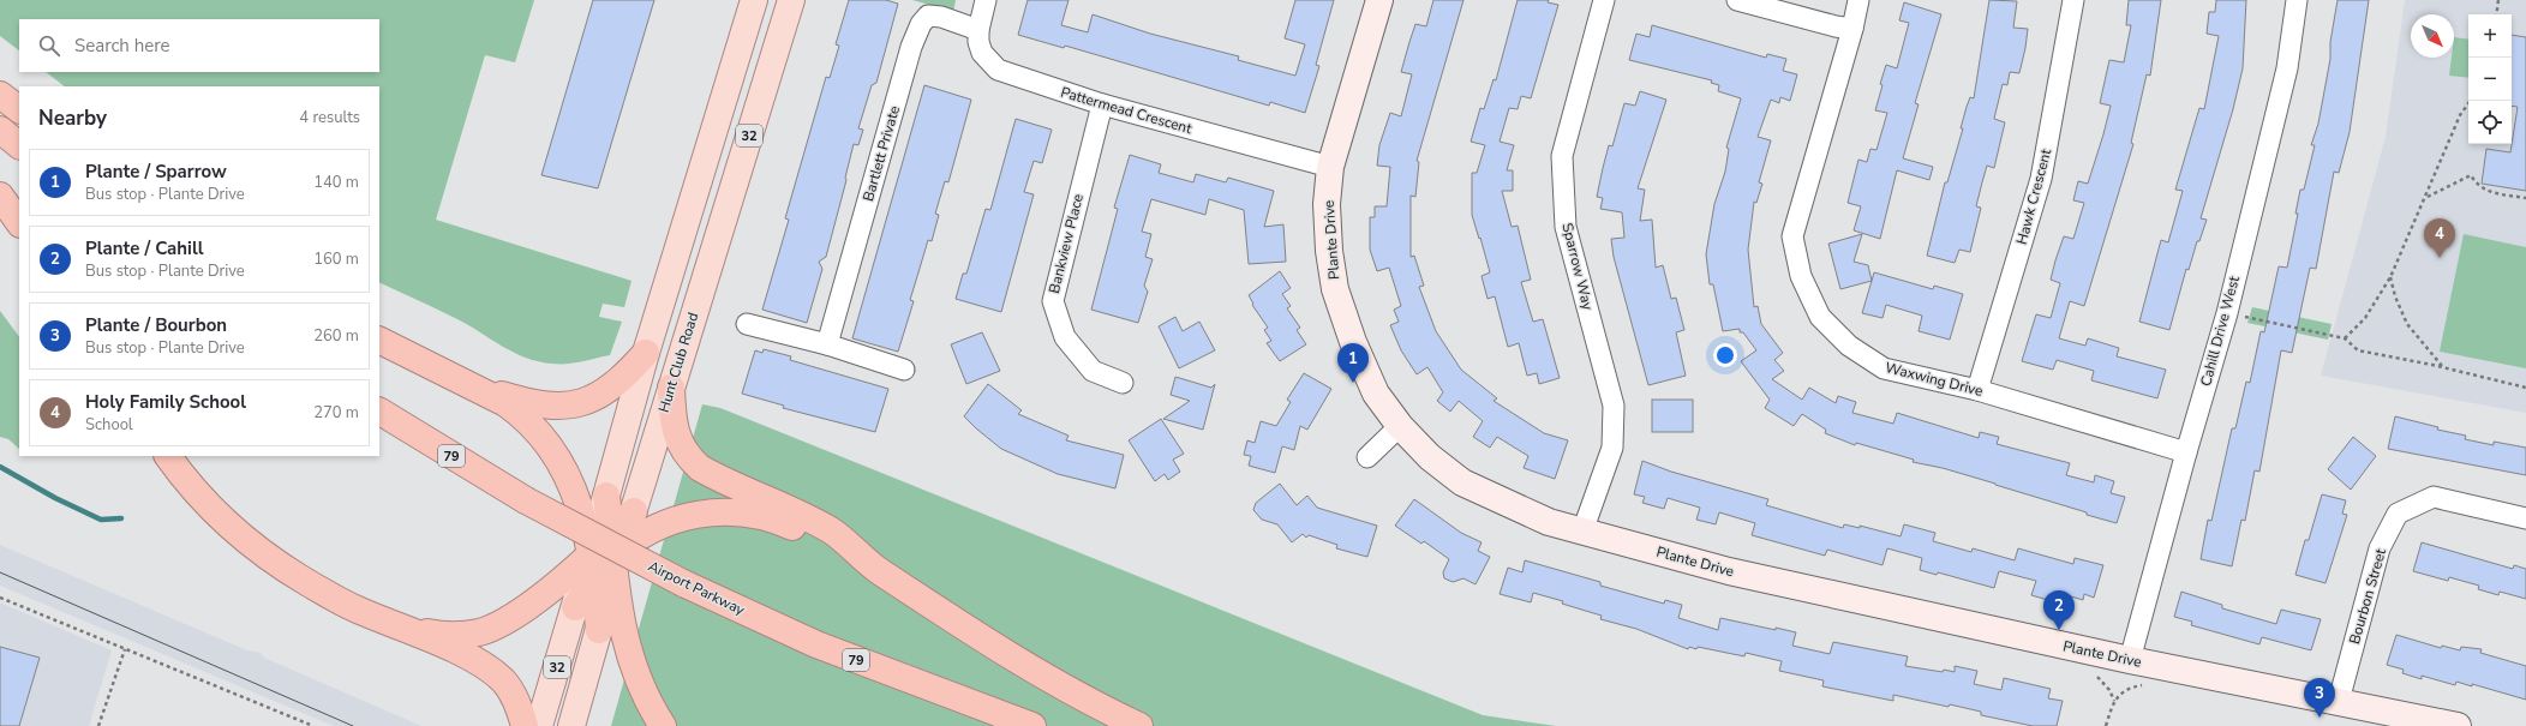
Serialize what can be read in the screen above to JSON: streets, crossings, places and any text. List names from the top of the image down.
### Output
{
  "streets": {
    "highway": ["79", "Airport Parkway"],
    "main road": ["32", "Hunt Club Road"],
    "street": [
      "Pattermead Crescent",
      "Bartlett Private",
      "Hawk Crescent",
      "Plante Drive",
      "Bankview Place",
      "Sparrow Way",
      "Cahill Drive West",
      "Waxwing Drive",
      "Bourbon Street"
    ]
  },
  "crossings": [
    ["Pattermead Crescent", "Bartlett Private"],
    ["Pattermead Crescent", "Plante Drive"],
    ["Pattermead Crescent", "Bankview Place"],
    ["Hawk Crescent", "Waxwing Drive"],
    ["Plante Drive", "Sparrow Way"],
    ["Plante Drive", "Cahill Drive West"],
    ["Plante Drive", "Bourbon Street"],
    ["Cahill Drive West", "Waxwing Drive"]
  ],
  "north": "bottom right",
  "page": {
    "map_buttons": ["+", "−"],
    "search": "Search here",
    "heading": ["Nearby", "4 results"],
    "list": [
      {
        "mark": "1",
        "name": "Plante / Sparrow",
        "note": "Bus stop · Plante Drive",
        "value": "140 m"
      },
      {
        "mark": "2",
        "name": "Plante / Cahill",
        "note": "Bus stop · Plante Drive",
        "value": "160 m"
      },
      {
        "mark": "3",
        "name": "Plante / Bourbon",
        "note": "Bus stop · Plante Drive",
        "value": "260 m"
      },
      {
        "mark": "4",
        "name": "Holy Family School",
        "note": "School",
        "value": "270 m"
      }
    ],
    "pins": [
      "4",
      "1",
      "2",
      "3"
    ]
  }
}
